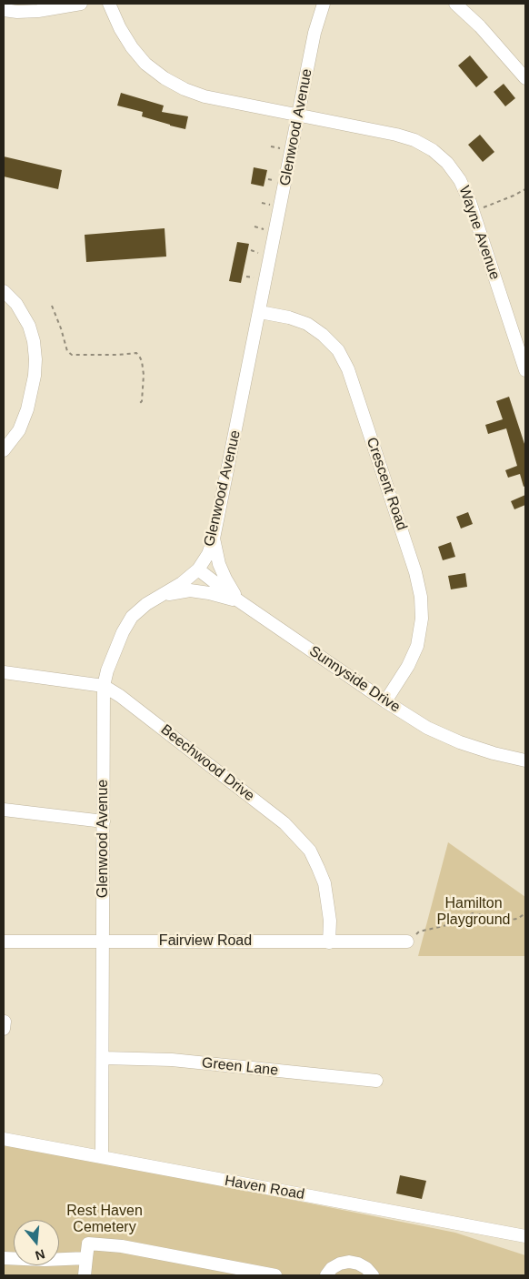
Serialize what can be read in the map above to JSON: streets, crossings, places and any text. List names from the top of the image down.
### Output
{
  "streets": {
    "street": [
      "Glenwood Avenue",
      "Wayne Avenue",
      "Crescent Road",
      "Sunnyside Drive",
      "Beechwood Drive",
      "Fairview Road",
      "Green Lane",
      "Haven Road"
    ]
  },
  "crossings": [
    ["Glenwood Avenue", "Wayne Avenue"],
    ["Glenwood Avenue", "Crescent Road"],
    ["Glenwood Avenue", "Sunnyside Drive"],
    ["Glenwood Avenue", "Beechwood Drive"],
    ["Glenwood Avenue", "Fairview Road"],
    ["Glenwood Avenue", "Green Lane"],
    ["Glenwood Avenue", "Haven Road"],
    ["Crescent Road", "Sunnyside Drive"],
    ["Beechwood Drive", "Fairview Road"]
  ],
  "parks": ["Hamilton Playground", "Rest Haven Cemetery"],
  "north": "bottom"
}
